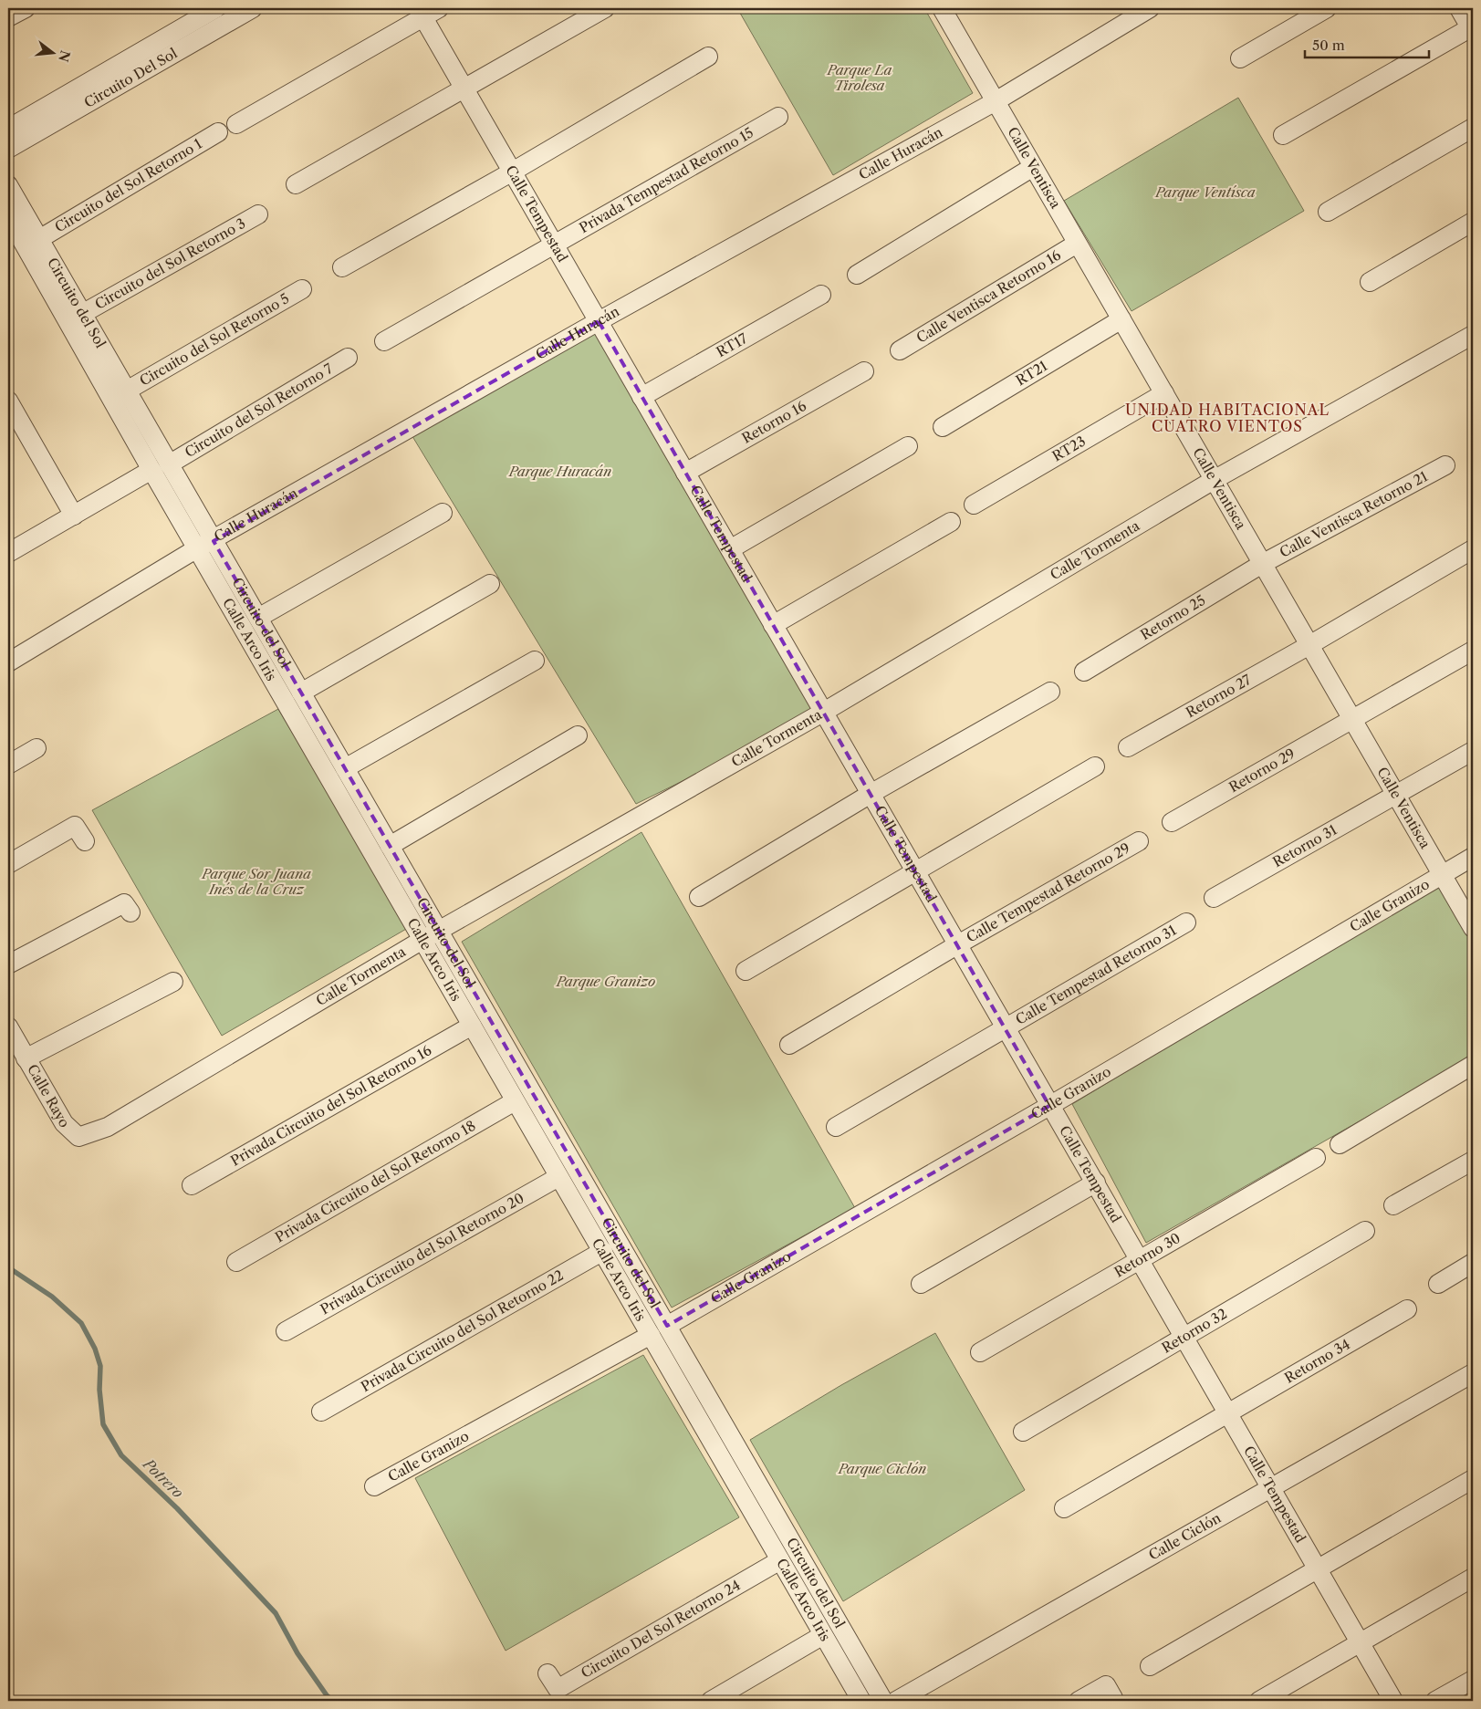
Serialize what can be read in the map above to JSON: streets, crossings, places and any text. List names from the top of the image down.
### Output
{
  "streets": {
    "street": [
      "Circuito Del Sol",
      "Calle Huracán",
      "Calle Ventisca",
      "Privada Tempestad Retorno 15",
      "Circuito del Sol Retorno 1",
      "Calle Tempestad",
      "Circuito del Sol Retorno 3",
      "Calle Ventisca Retorno 16",
      "Circuito del Sol",
      "Circuito del Sol Retorno 5",
      "RT17",
      "RT21",
      "Circuito del Sol Retorno 7",
      "Retorno 16",
      "RT23",
      "Calle Ventisca Retorno 21",
      "Calle Tormenta",
      "Retorno 25",
      "Calle Arco Iris",
      "Retorno 27",
      "Retorno 29",
      "Retorno 31",
      "Calle Tempestad Retorno 29",
      "Calle Granizo",
      "Calle Tempestad Retorno 31",
      "Calle Rayo",
      "Privada Circuito del Sol Retorno 16",
      "Privada Circuito del Sol Retorno 18",
      "Privada Circuito del Sol Retorno 20",
      "Retorno 30",
      "Privada Circuito del Sol Retorno 22",
      "Retorno 32",
      "Retorno 34",
      "Calle Ciclón",
      "Circuito Del Sol Retorno 24"
    ]
  },
  "crossings": [
    ["Calle Huracán", "Calle Ventisca"],
    ["Calle Huracán", "Calle Tempestad"],
    ["Calle Huracán", "Circuito del Sol"],
    ["Calle Huracán", "Calle Arco Iris"],
    ["Calle Ventisca", "Calle Ventisca Retorno 16"],
    ["Calle Ventisca", "RT21"],
    ["Calle Ventisca", "RT23"],
    ["Calle Ventisca", "Calle Ventisca Retorno 21"],
    ["Calle Ventisca", "Calle Tormenta"],
    ["Calle Ventisca", "Retorno 25"],
    ["Calle Ventisca", "Retorno 27"],
    ["Calle Ventisca", "Retorno 29"],
    ["Calle Ventisca", "Retorno 31"],
    ["Calle Ventisca", "Calle Granizo"],
    ["Privada Tempestad Retorno 15", "Calle Tempestad"],
    ["Circuito del Sol Retorno 1", "Circuito del Sol"],
    ["Calle Tempestad", "RT17"],
    ["Calle Tempestad", "Retorno 16"],
    ["Calle Tempestad", "Calle Tormenta"],
    ["Calle Tempestad", "Calle Tempestad Retorno 29"],
    ["Calle Tempestad", "Calle Granizo"],
    ["Calle Tempestad", "Calle Tempestad Retorno 31"],
    ["Calle Tempestad", "Retorno 30"],
    ["Calle Tempestad", "Retorno 32"],
    ["Calle Tempestad", "Retorno 34"],
    ["Calle Tempestad", "Calle Ciclón"],
    ["Circuito del Sol Retorno 3", "Circuito del Sol"],
    ["Circuito del Sol", "Circuito del Sol Retorno 5"],
    ["Circuito del Sol", "Circuito del Sol Retorno 7"],
    ["Circuito del Sol", "Calle Tormenta"],
    ["Circuito del Sol", "Calle Granizo"],
    ["Calle Ventisca Retorno 21", "Retorno 25"],
    ["Calle Tormenta", "Calle Arco Iris"],
    ["Calle Tormenta", "Calle Rayo"],
    ["Calle Arco Iris", "Calle Granizo"],
    ["Calle Arco Iris", "Privada Circuito del Sol Retorno 16"],
    ["Calle Arco Iris", "Privada Circuito del Sol Retorno 18"],
    ["Calle Arco Iris", "Privada Circuito del Sol Retorno 20"],
    ["Calle Arco Iris", "Privada Circuito del Sol Retorno 22"],
    ["Calle Arco Iris", "Circuito Del Sol Retorno 24"]
  ],
  "districts": ["UNIDAD HABITACIONAL CUATRO VIENTOS"],
  "water": ["Potrero"],
  "parks": [
    "Parque La Tirolesa",
    "Parque Ventísca",
    "Parque Huracán",
    "Parque Sor Juana Inés de la Cruz",
    "Parque Granizo",
    "Parque Ciclón"
  ],
  "scale_bar": "50 m",
  "north": "right"
}
